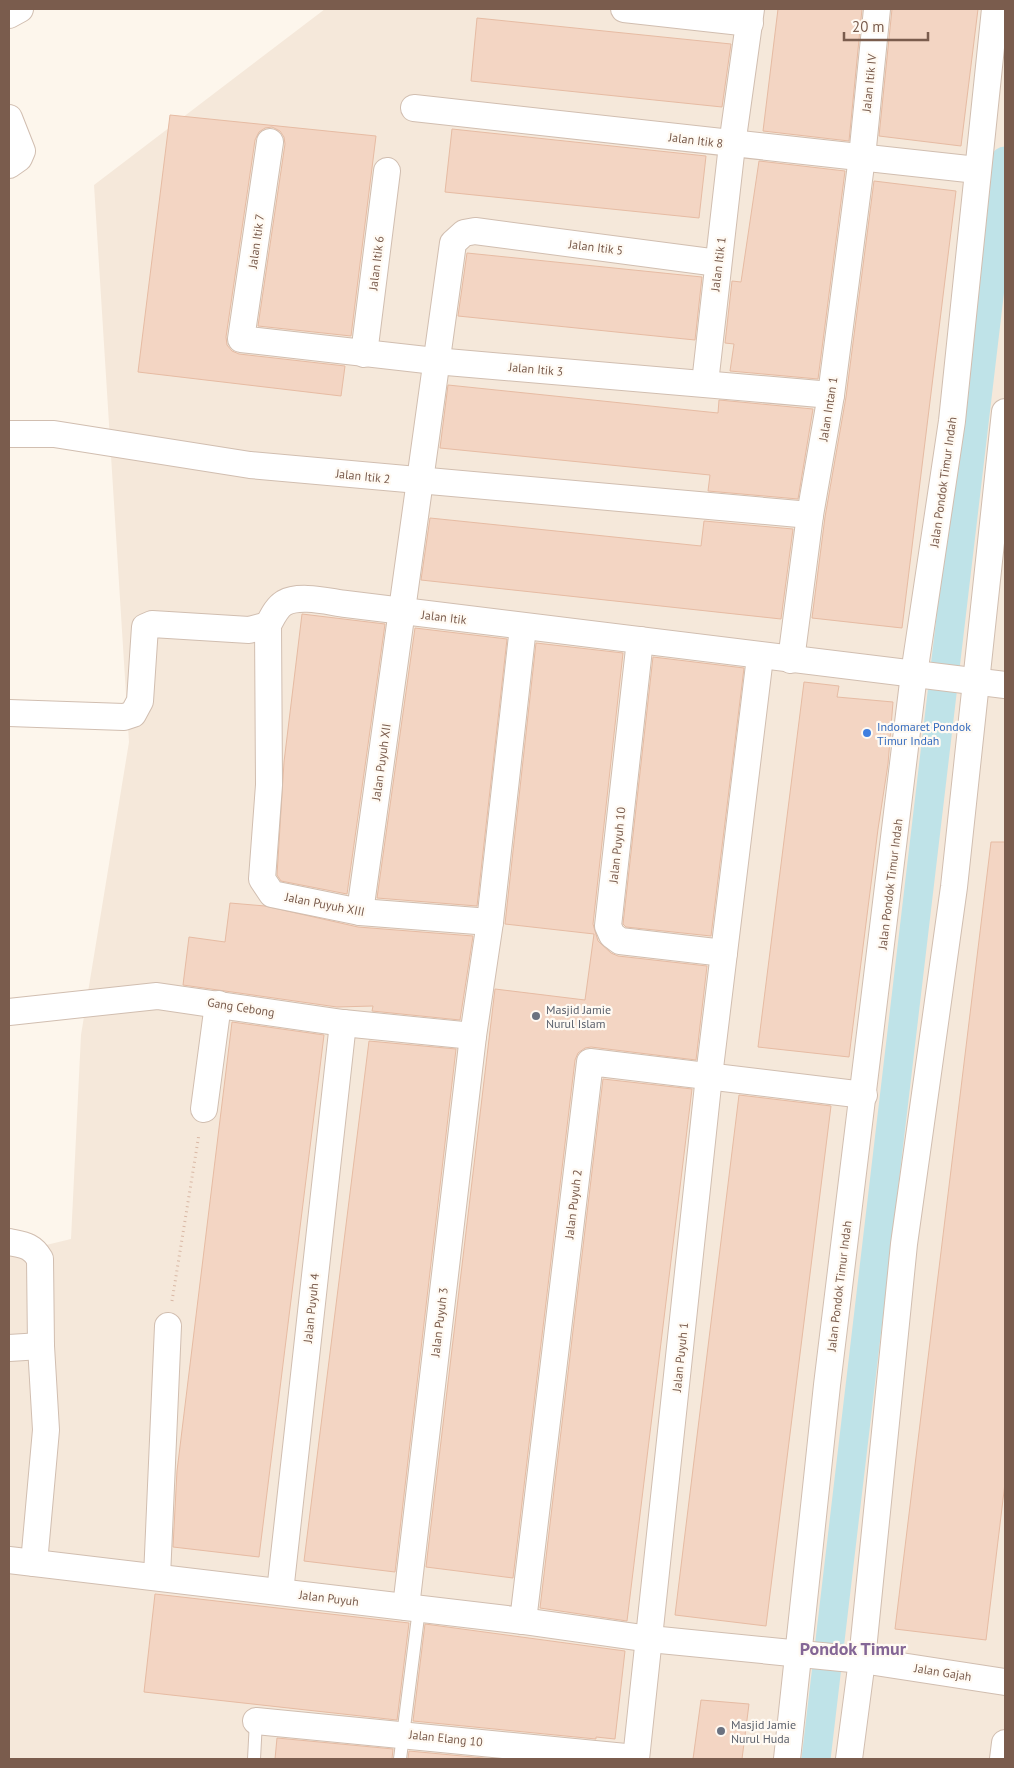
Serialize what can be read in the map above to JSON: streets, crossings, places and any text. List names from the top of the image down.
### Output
{
  "streets": {
    "street": [
      "Jalan Itik IV",
      "Jalan Itik 8",
      "Jalan Itik 7",
      "Jalan Itik 5",
      "Jalan Itik 6",
      "Jalan Itik 1",
      "Jalan Itik 3",
      "Jalan Intan 1",
      "Jalan Itik 2",
      "Jalan Pondok Timur Indah",
      "Jalan Itik",
      "Jalan Puyuh XII",
      "Jalan Puyuh 10",
      "Jalan Puyuh XIII",
      "Gang Cebong",
      "Jalan Puyuh 2",
      "Jalan Puyuh 4",
      "Jalan Puyuh 3",
      "Jalan Puyuh 1",
      "Jalan Puyuh",
      "Jalan Gajah",
      "Jalan Elang 10"
    ]
  },
  "crossings": [
    ["Jalan Itik IV", "Jalan Itik 8"],
    ["Jalan Itik IV", "Jalan Intan 1"],
    ["Jalan Itik 8", "Jalan Itik 1"],
    ["Jalan Itik 8", "Jalan Intan 1"],
    ["Jalan Itik 8", "Jalan Pondok Timur Indah"],
    ["Jalan Itik 7", "Jalan Itik 3"],
    ["Jalan Itik 5", "Jalan Itik 1"],
    ["Jalan Itik 5", "Jalan Puyuh XII"],
    ["Jalan Itik 6", "Jalan Itik 3"],
    ["Jalan Itik 1", "Jalan Itik 3"],
    ["Jalan Itik 3", "Jalan Intan 1"],
    ["Jalan Itik 3", "Jalan Puyuh XII"],
    ["Jalan Intan 1", "Jalan Itik 2"],
    ["Jalan Intan 1", "Jalan Itik"],
    ["Jalan Itik 2", "Jalan Puyuh XII"],
    ["Jalan Pondok Timur Indah", "Jalan Itik"],
    ["Jalan Pondok Timur Indah", "Jalan Puyuh 2"],
    ["Jalan Pondok Timur Indah", "Jalan Puyuh"],
    ["Jalan Pondok Timur Indah", "Jalan Gajah"],
    ["Jalan Itik", "Jalan Puyuh XII"],
    ["Jalan Itik", "Jalan Puyuh 10"],
    ["Jalan Itik", "Jalan Puyuh XIII"],
    ["Jalan Itik", "Jalan Puyuh 3"],
    ["Jalan Itik", "Jalan Puyuh 1"],
    ["Jalan Puyuh XII", "Jalan Puyuh XIII"],
    ["Jalan Puyuh 10", "Jalan Puyuh 1"],
    ["Jalan Puyuh XIII", "Jalan Puyuh 3"],
    ["Gang Cebong", "Jalan Puyuh 4"],
    ["Gang Cebong", "Jalan Puyuh 3"],
    ["Jalan Puyuh 2", "Jalan Puyuh 1"],
    ["Jalan Puyuh 2", "Jalan Puyuh"],
    ["Jalan Puyuh 4", "Jalan Puyuh"],
    ["Jalan Puyuh 3", "Jalan Puyuh"],
    ["Jalan Puyuh 1", "Jalan Puyuh"],
    ["Jalan Puyuh 1", "Jalan Elang 10"],
    ["Jalan Puyuh", "Jalan Gajah"]
  ],
  "districts": ["Pondok Timur"],
  "places": ["Indomaret Pondok Timur Indah", "Masjid Jamie Nurul Islam", "Masjid Jamie Nurul Huda"],
  "scale_bar": "20 m"
}
